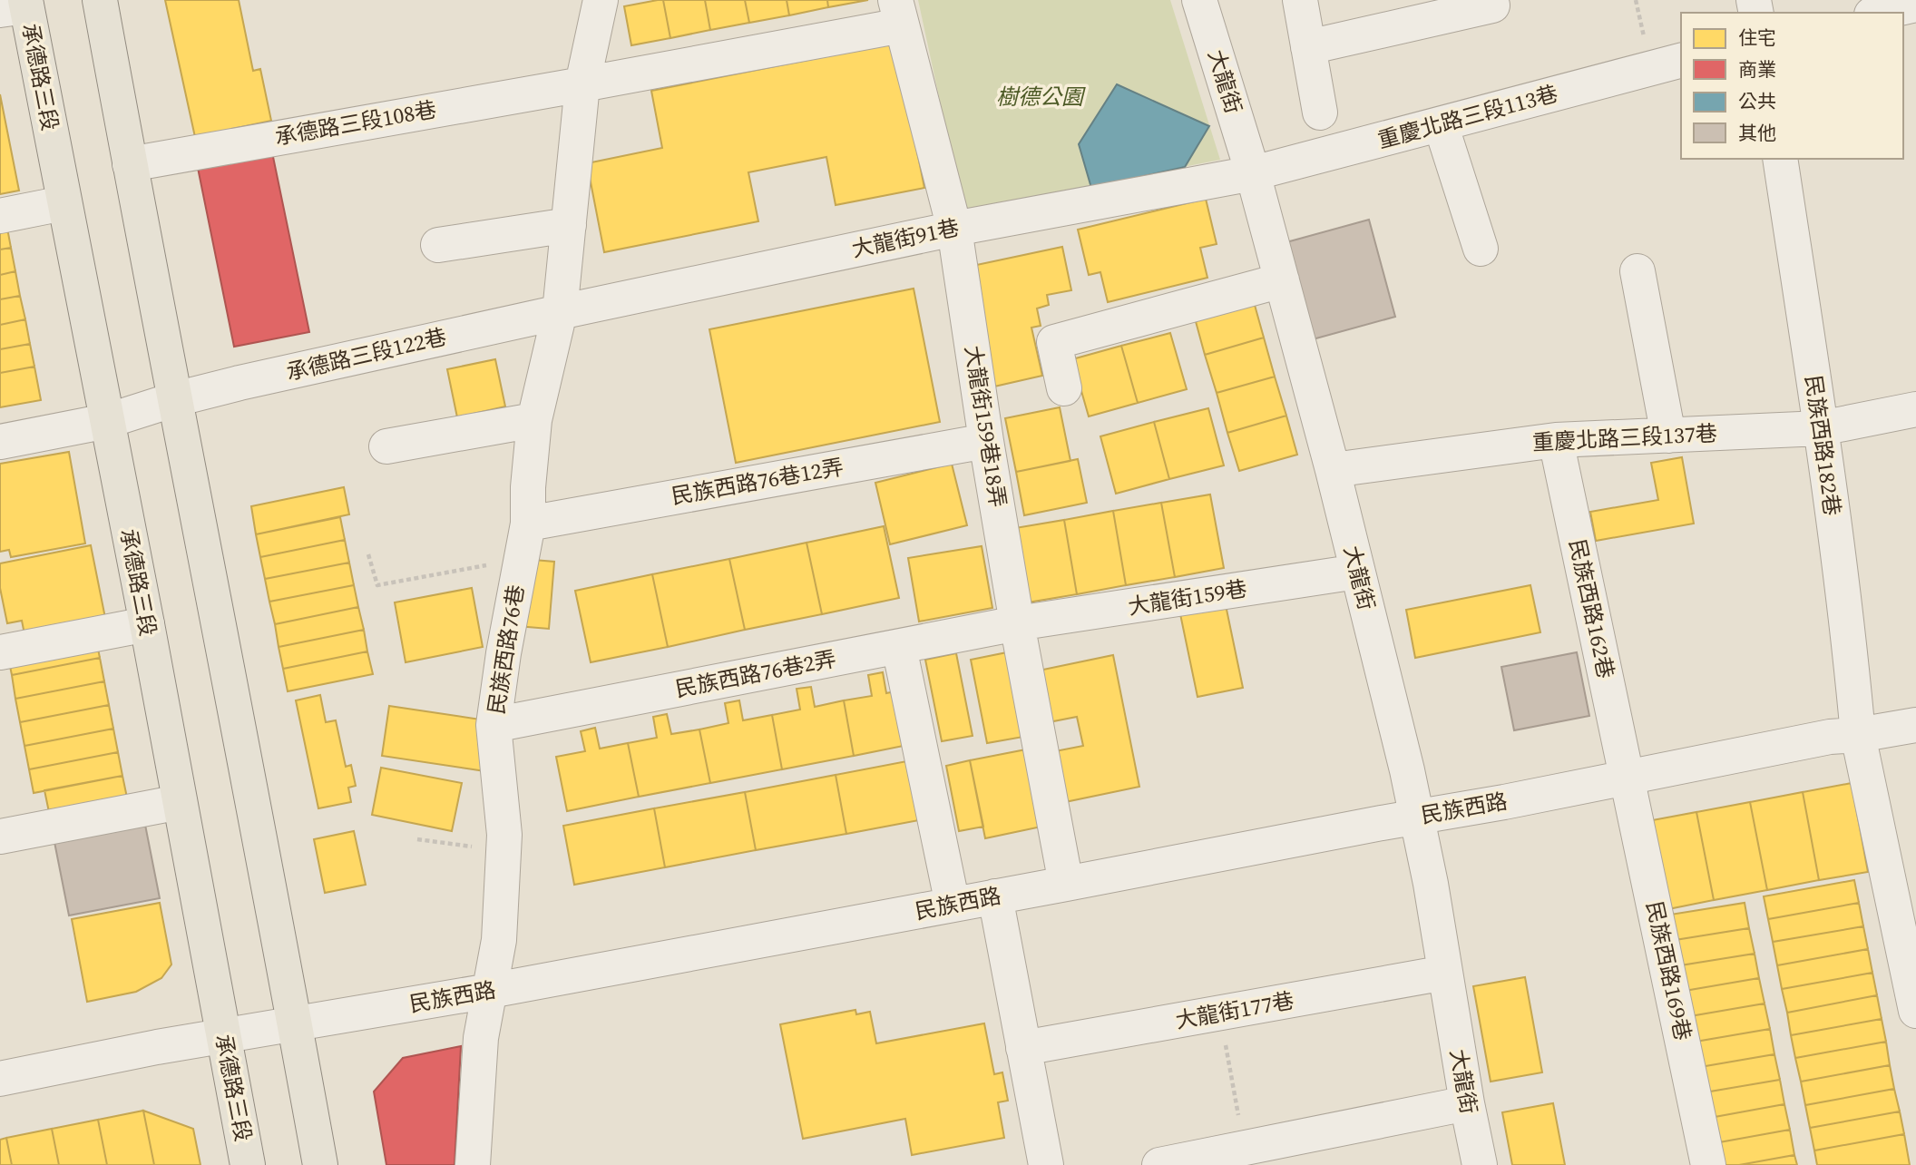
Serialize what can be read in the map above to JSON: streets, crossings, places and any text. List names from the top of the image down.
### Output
{
  "streets": {
    "main road": ["承德路三段"],
    "street": [
      "大龍街",
      "重慶北路三段113巷",
      "承德路三段108巷",
      "大龍街91巷",
      "承德路三段122巷",
      "大龍街159巷18弄",
      "重慶北路三段137巷",
      "民族西路182巷",
      "民族西路76巷12弄",
      "大龍街159巷",
      "民族西路162巷",
      "民族西路76巷",
      "民族西路76巷2弄",
      "民族西路",
      "民族西路169巷",
      "大龍街177巷"
    ]
  },
  "crossings": [
    ["承德路三段", "承德路三段122巷"],
    ["承德路三段", "民族西路"],
    ["大龍街", "重慶北路三段113巷"],
    ["大龍街", "大龍街91巷"],
    ["大龍街", "重慶北路三段137巷"],
    ["大龍街", "大龍街159巷"],
    ["大龍街", "民族西路"],
    ["大龍街", "大龍街177巷"],
    ["重慶北路三段113巷", "大龍街91巷"],
    ["承德路三段108巷", "大龍街159巷18弄"],
    ["承德路三段108巷", "民族西路76巷"],
    ["大龍街91巷", "承德路三段122巷"],
    ["大龍街91巷", "大龍街159巷18弄"],
    ["大龍街91巷", "民族西路76巷"],
    ["承德路三段122巷", "民族西路76巷"],
    ["大龍街159巷18弄", "民族西路76巷12弄"],
    ["大龍街159巷18弄", "大龍街159巷"],
    ["大龍街159巷18弄", "民族西路76巷2弄"],
    ["大龍街159巷18弄", "民族西路"],
    ["重慶北路三段137巷", "民族西路182巷"],
    ["重慶北路三段137巷", "民族西路162巷"],
    ["民族西路182巷", "民族西路"],
    ["民族西路76巷12弄", "民族西路76巷"],
    ["大龍街159巷", "民族西路76巷2弄"],
    ["民族西路162巷", "民族西路"],
    ["民族西路162巷", "民族西路169巷"],
    ["民族西路76巷", "民族西路76巷2弄"],
    ["民族西路76巷", "民族西路"],
    ["民族西路", "民族西路169巷"]
  ],
  "parks": ["樹德公園"],
  "legend": [
    "住宅",
    "商業",
    "公共",
    "其他"
  ]
}
